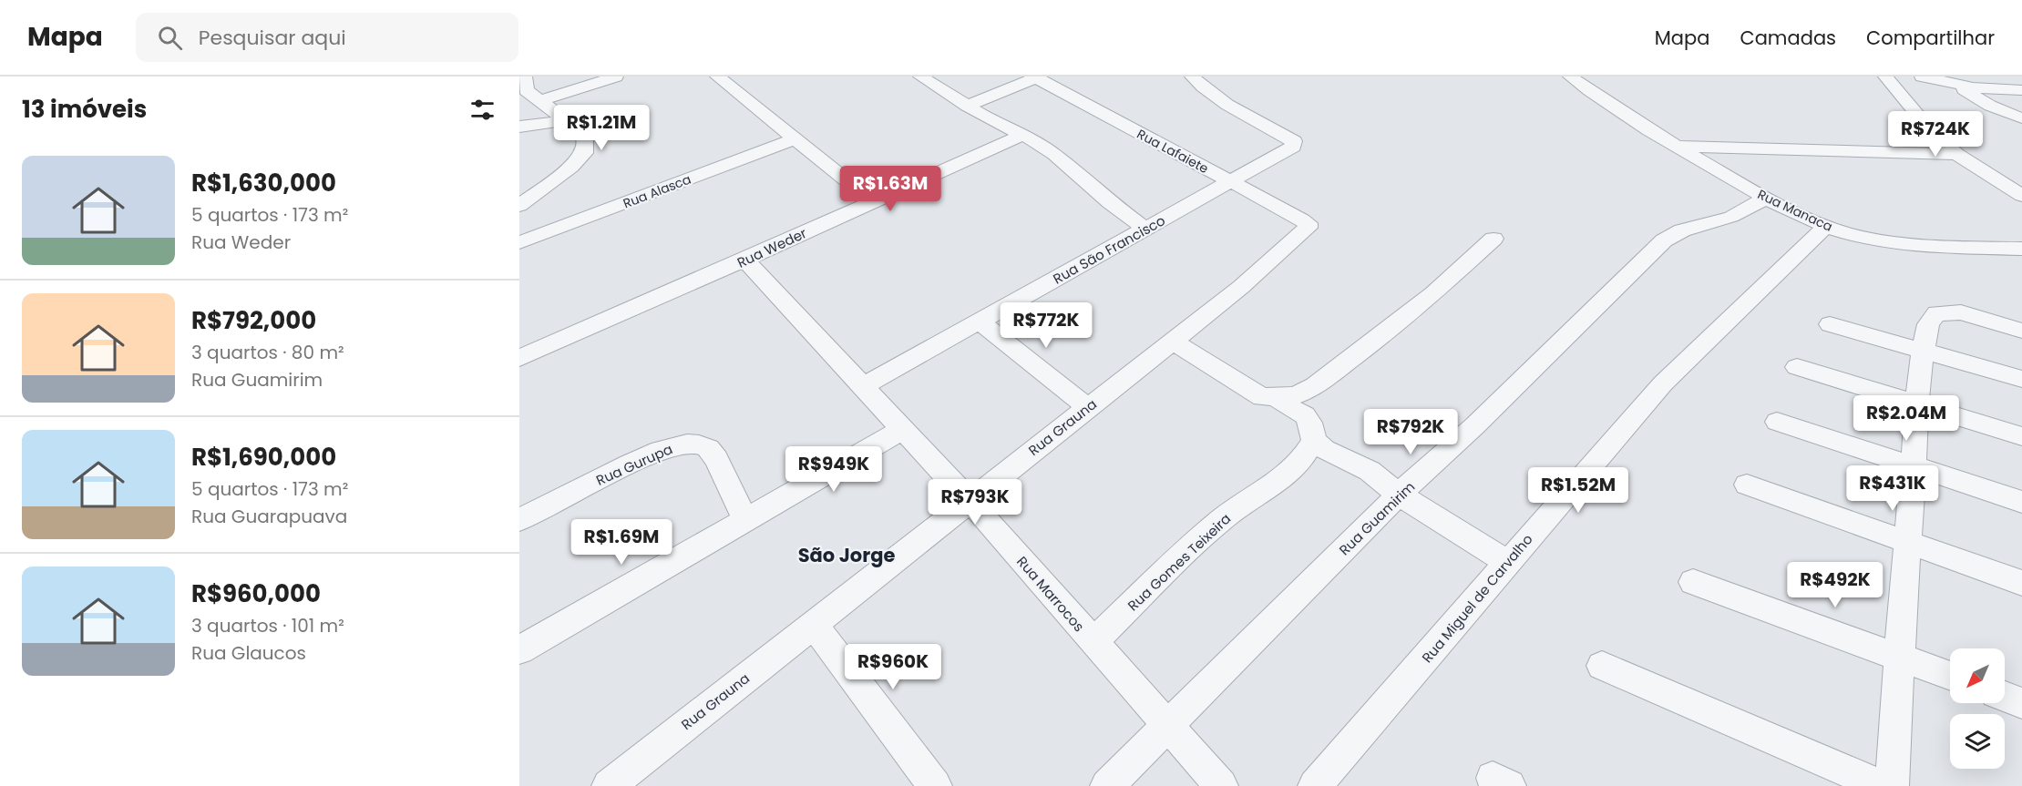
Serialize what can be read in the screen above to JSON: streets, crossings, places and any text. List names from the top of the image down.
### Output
{
  "streets": {
    "street": [
      "Rua Lafaiete",
      "Rua Alasca",
      "Rua Manaca",
      "Rua Weder",
      "Rua São Francisco",
      "Rua Grauna",
      "Rua Gurupa",
      "Rua Guamirim",
      "Rua Gomes Teixeira",
      "Rua Marrocos",
      "Rua Miguel de Carvalho"
    ]
  },
  "crossings": [
    ["Rua Lafaiete", "Rua São Francisco"],
    ["Rua Lafaiete", "Rua Grauna"],
    ["Rua Manaca", "Rua Guamirim"],
    ["Rua Manaca", "Rua Miguel de Carvalho"],
    ["Rua Weder", "Rua Marrocos"],
    ["Rua São Francisco", "Rua Marrocos"],
    ["Rua Grauna", "Rua Marrocos"],
    ["Rua Guamirim", "Rua Marrocos"],
    ["Rua Gomes Teixeira", "Rua Marrocos"]
  ],
  "districts": ["São Jorge"],
  "north": "bottom left",
  "page": {
    "header": "Mapa",
    "search": "Pesquisar aqui",
    "nav": ["Mapa", "Camadas", "Compartilhar"],
    "heading": "13 imóveis",
    "price": [
      "R$1.21M",
      "R$724K",
      "R$1.63M",
      "R$772K",
      "R$2.04M",
      "R$792K",
      "R$949K",
      "R$431K",
      "R$1.52M",
      "R$793K",
      "R$1.69M",
      "R$492K",
      "R$960K"
    ],
    "list": [
      {
        "name": "R$1,630,000",
        "note": "5 quartos · 173 m² · Rua Weder"
      },
      {
        "name": "R$792,000",
        "note": "3 quartos · 80 m² · Rua Guamirim"
      },
      {
        "name": "R$1,690,000",
        "note": "5 quartos · 173 m² · Rua Guarapuava"
      },
      {
        "name": "R$960,000",
        "note": "3 quartos · 101 m² · Rua Glaucos"
      }
    ]
  }
}
